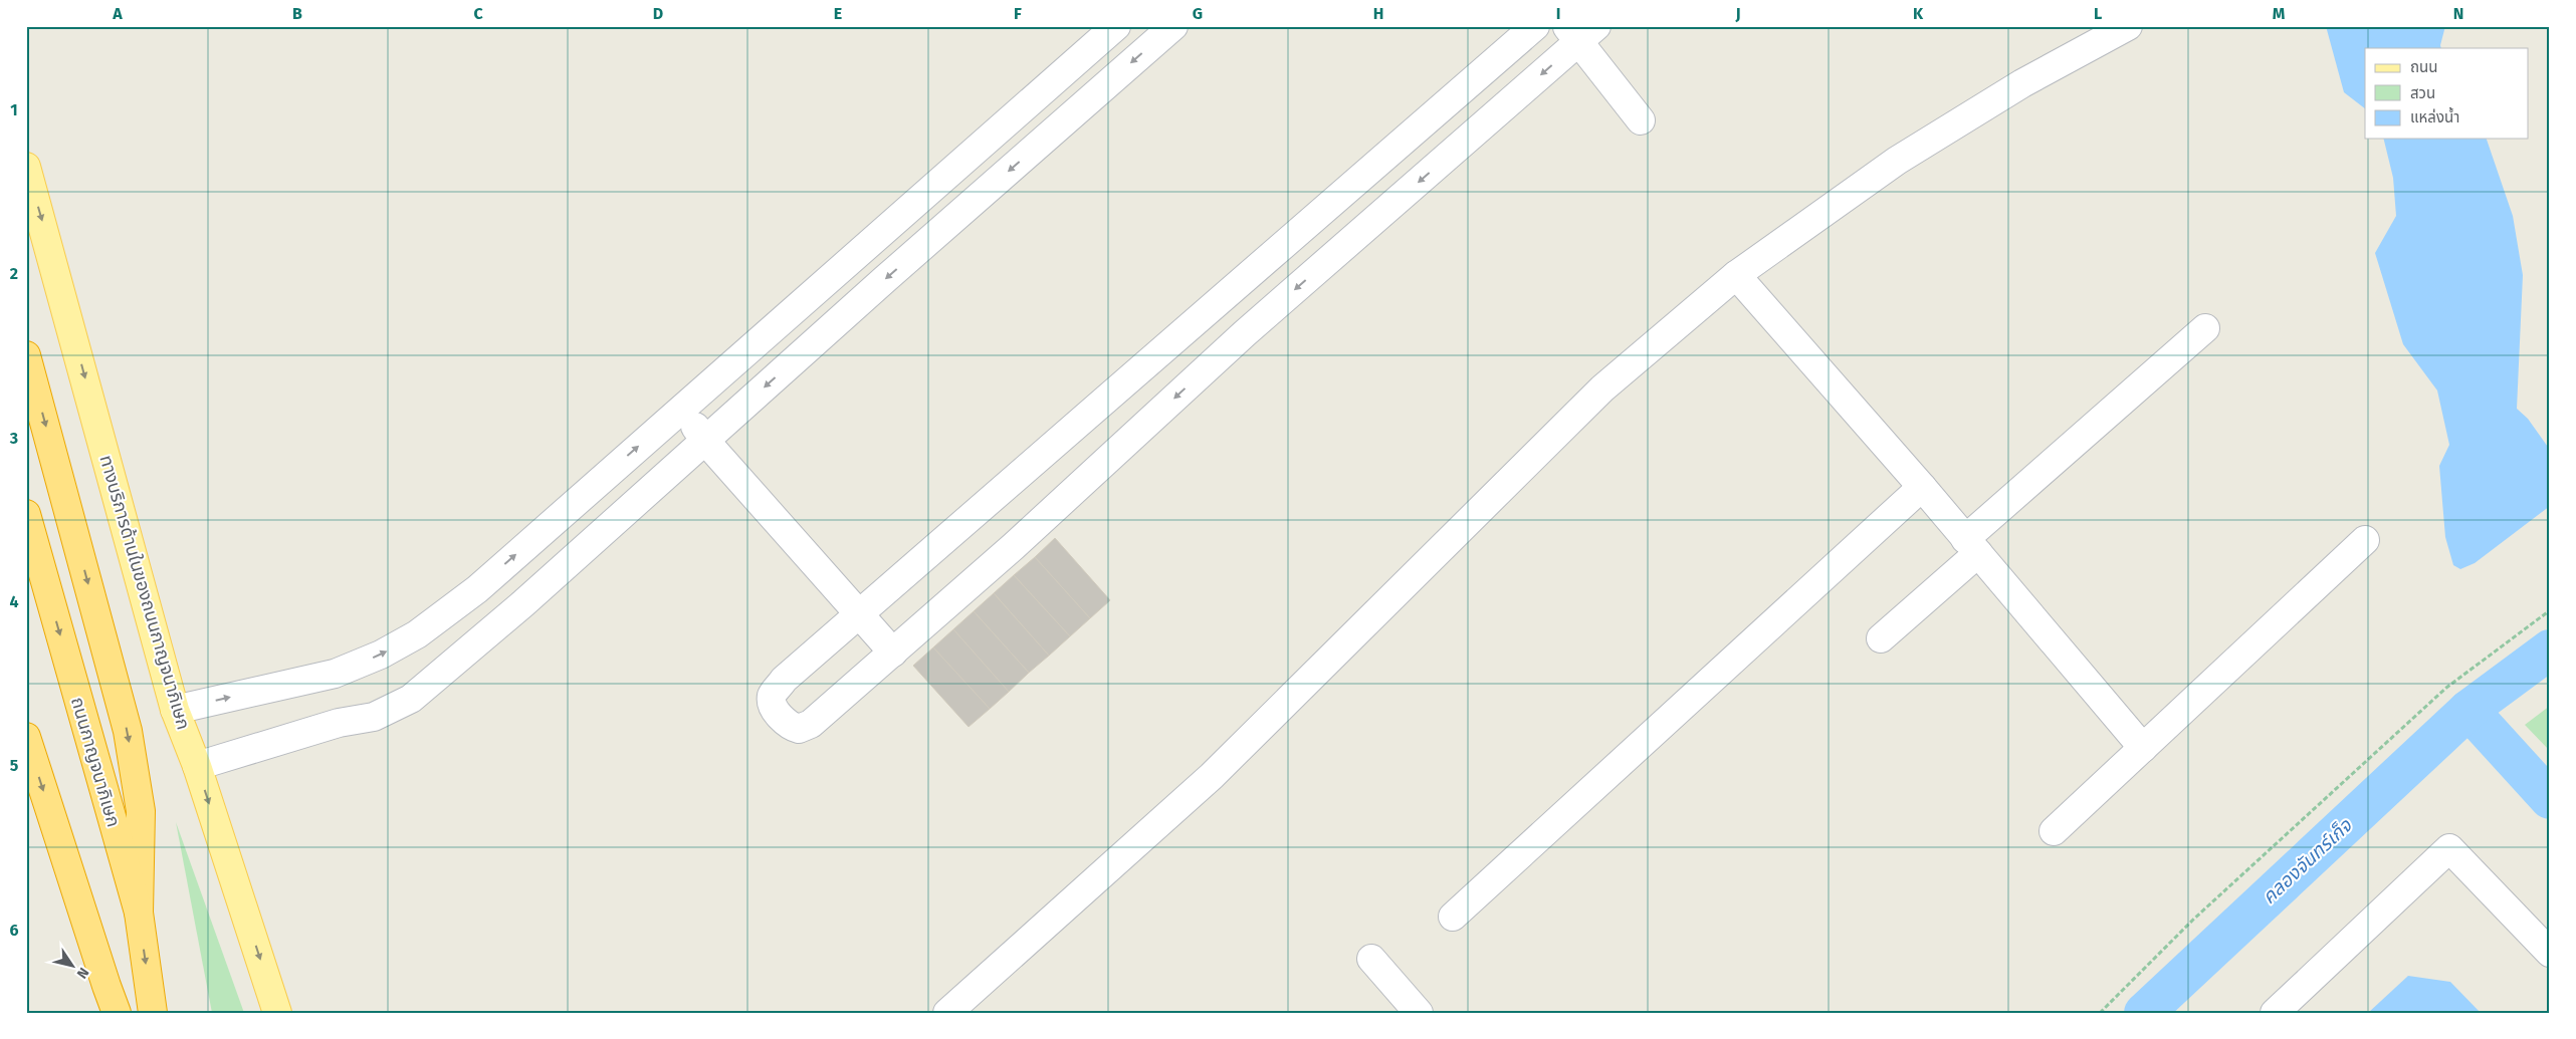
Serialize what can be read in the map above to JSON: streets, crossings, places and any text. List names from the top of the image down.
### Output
{
  "streets": {
    "highway": ["ถนนกาญจนาภิเษก"],
    "main road": ["ทางบริการด้านในของถนนกาญจนาภิเษก"]
  },
  "one_way": ["ทางบริการด้านในของถนนกาญจนาภิเษก"],
  "water": ["คลองจันทร์เก็จ"],
  "legend": ["ถนน", "สวน", "แหล่งน้ำ"],
  "north": "bottom right",
  "grid": {
    "columns": [
      "A",
      "B",
      "C",
      "D",
      "E",
      "F",
      "G",
      "H",
      "I",
      "J",
      "K",
      "L",
      "M",
      "N"
    ],
    "rows": [
      "1",
      "2",
      "3",
      "4",
      "5",
      "6"
    ]
  }
}
